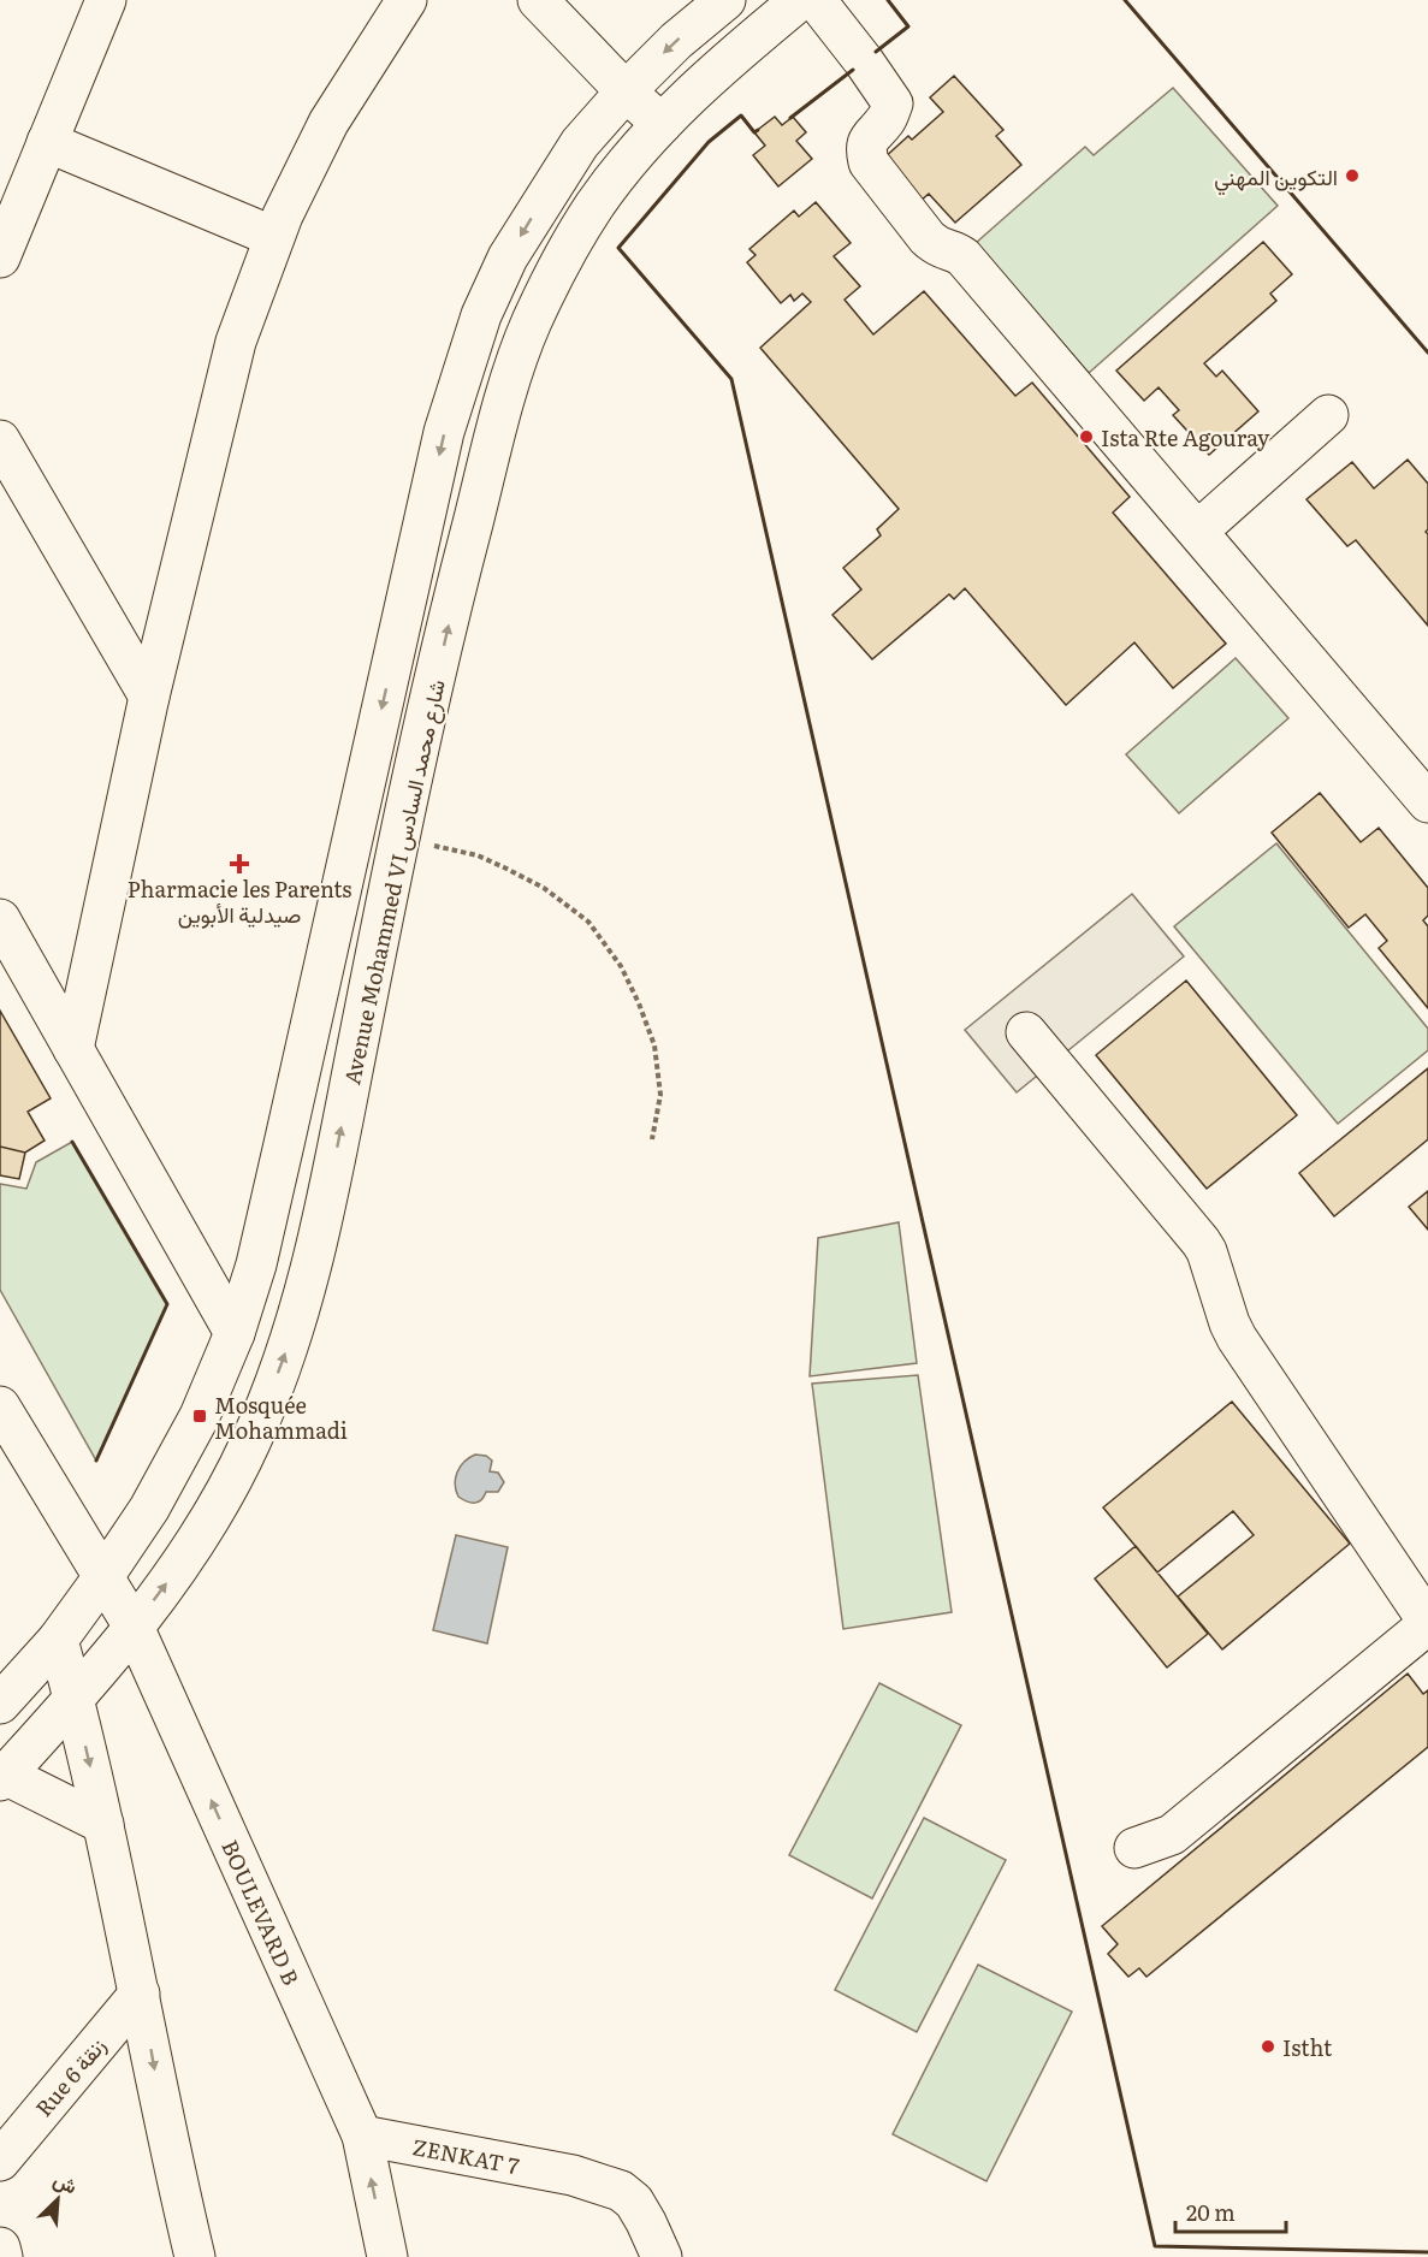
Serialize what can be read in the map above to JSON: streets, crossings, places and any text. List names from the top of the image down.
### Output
{
  "streets": {
    "street": [
      "Avenue Mohammed VI شارع محمد السادس",
      "BOULEVARD B",
      "Rue 6 زنقة",
      "ZENKAT 7"
    ]
  },
  "crossings": [
    ["Avenue Mohammed VI شارع محمد السادس", "BOULEVARD B"],
    ["BOULEVARD B", "ZENKAT 7"]
  ],
  "places": {
    "other": ["التكوين المهني", "Ista Rte Agouray", "Istht"],
    "health": ["Pharmacie les Parents صيدلية الأبوين"],
    "transit": ["Mosquée Mohammadi"]
  },
  "scale_bar": "20 m",
  "north": "top right"
}
